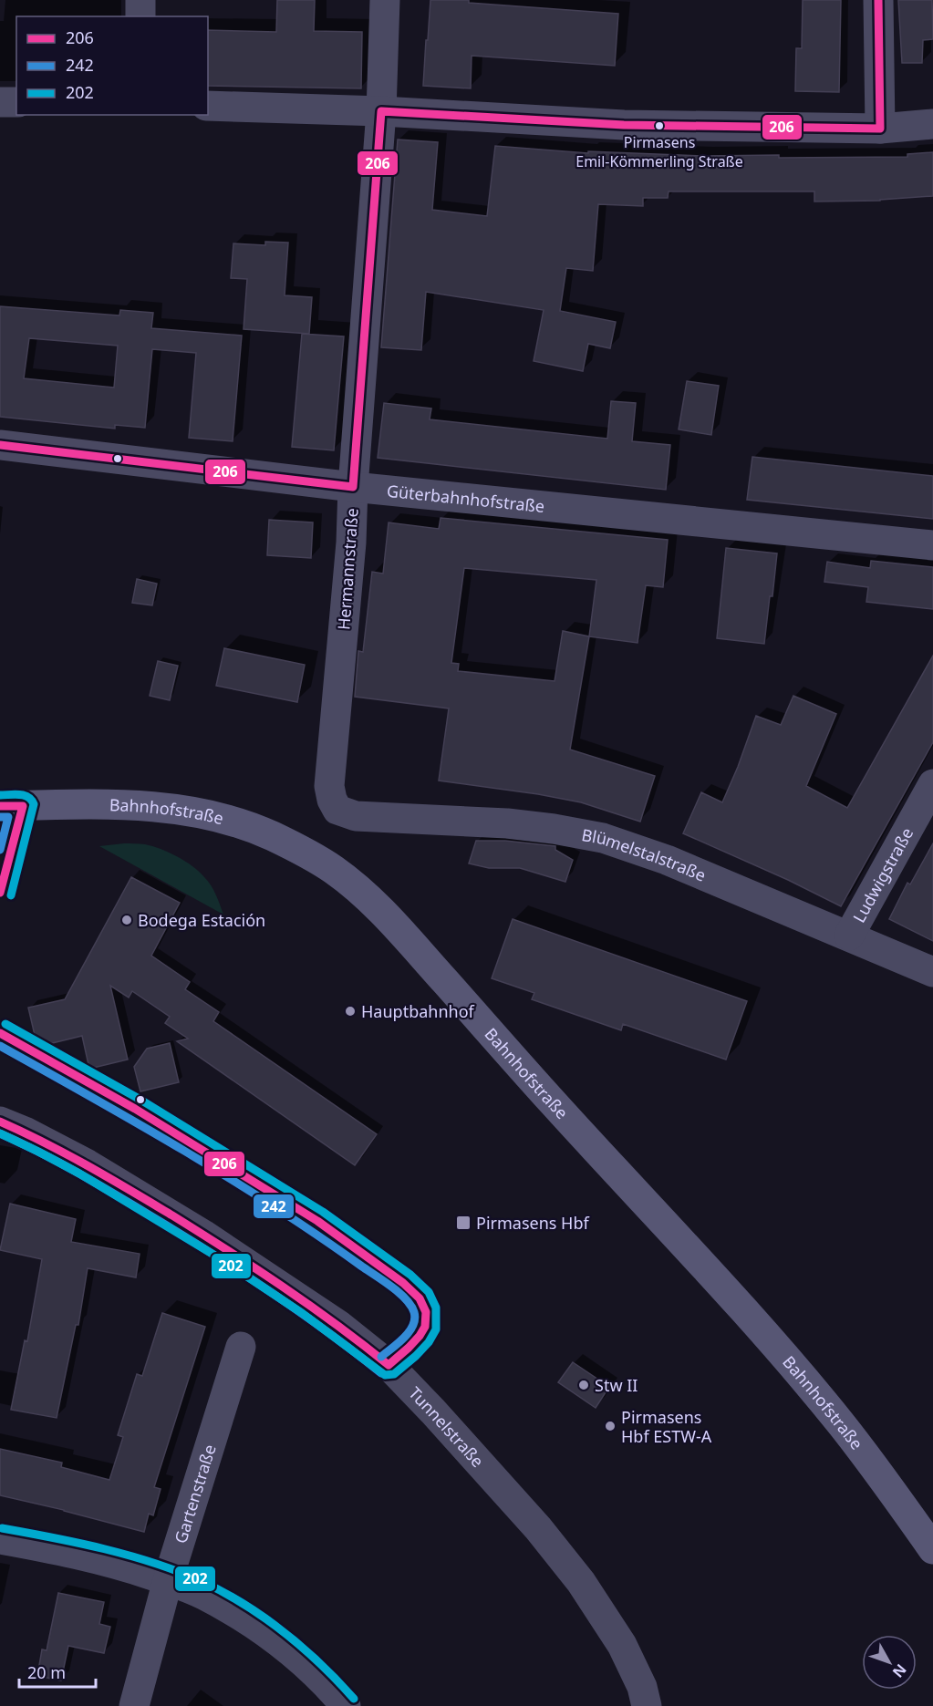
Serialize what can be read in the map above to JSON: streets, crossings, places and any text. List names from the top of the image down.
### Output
{
  "streets": {
    "street": [
      "Güterbahnhofstraße",
      "Hermannstraße",
      "Bahnhofstraße",
      "Blümelstalstraße",
      "Ludwigstraße",
      "Tunnelstraße",
      "Gartenstraße"
    ]
  },
  "crossings": [
    ["Güterbahnhofstraße", "Hermannstraße"],
    ["Hermannstraße", "Blümelstalstraße"],
    ["Blümelstalstraße", "Ludwigstraße"]
  ],
  "places": {
    "other": [
      "Pirmasens Emil-Kömmerling Straße",
      "Bodega Estación",
      "Hauptbahnhof",
      "Stw II",
      "Pirmasens Hbf ESTW-A"
    ],
    "transit": ["Pirmasens Hbf"]
  },
  "lines": ["transit line 206", "transit line 202", "transit line 242"],
  "legend": ["206", "242", "202"],
  "scale_bar": "20 m",
  "north": "bottom right"
}
